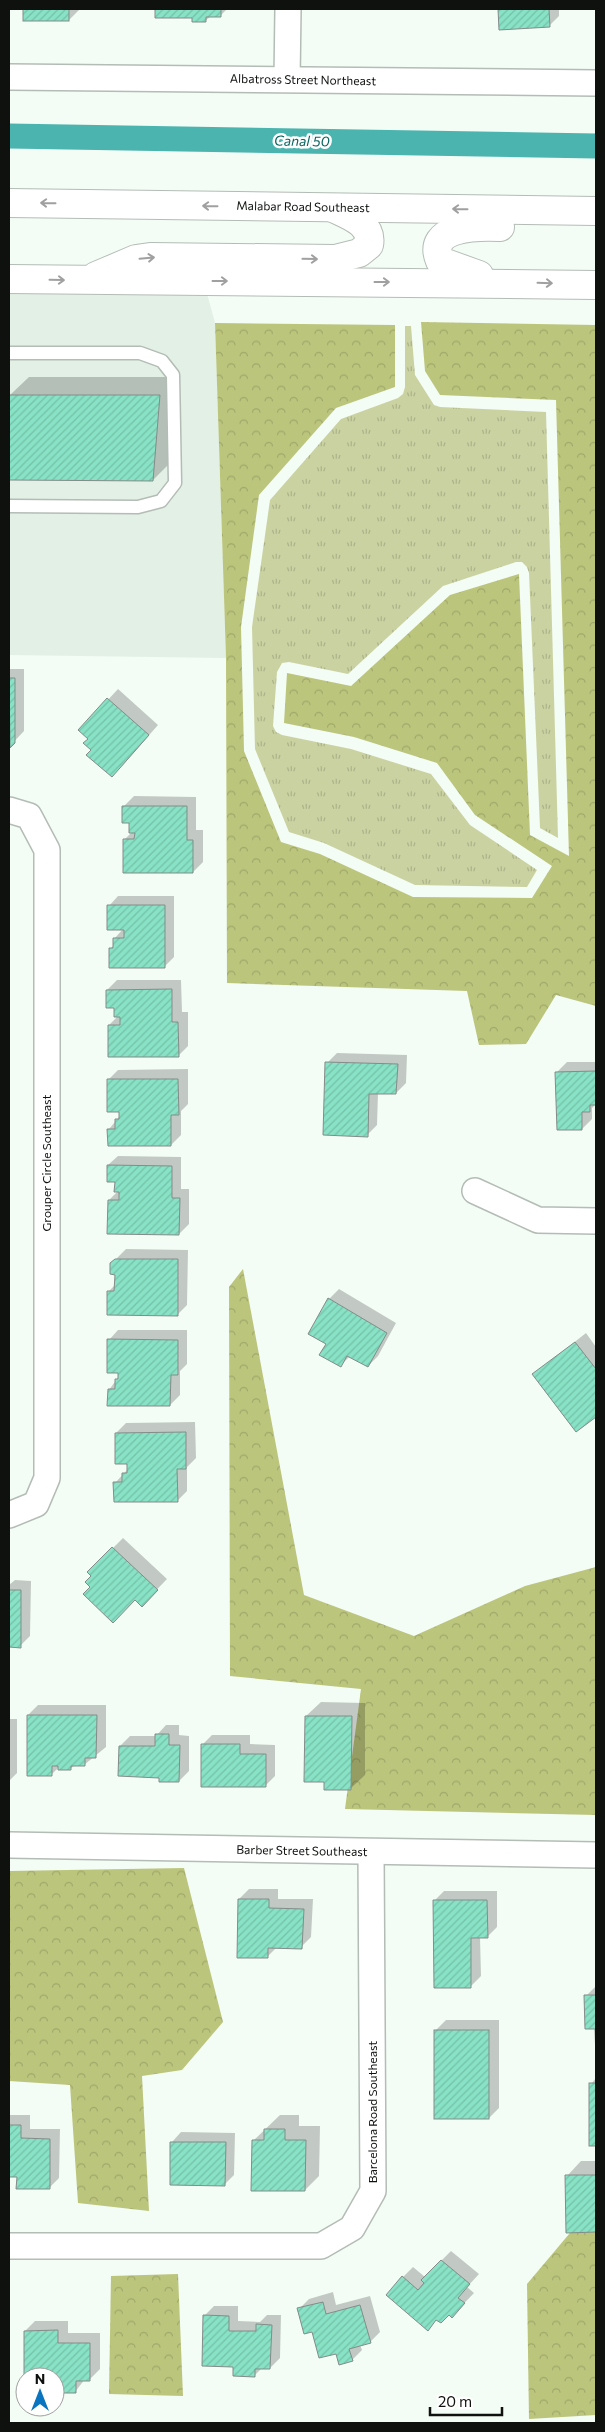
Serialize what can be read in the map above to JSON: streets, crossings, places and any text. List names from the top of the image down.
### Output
{
  "streets": {
    "main road": ["Malabar Road Southeast"],
    "street": [
      "Albatross Street Northeast",
      "Grouper Circle Southeast",
      "Barber Street Southeast",
      "Barcelona Road Southeast"
    ]
  },
  "crossings": [
    ["Barber Street Southeast", "Barcelona Road Southeast"]
  ],
  "water": ["Canal 50"],
  "scale_bar": "20 m",
  "north": "top"
}
